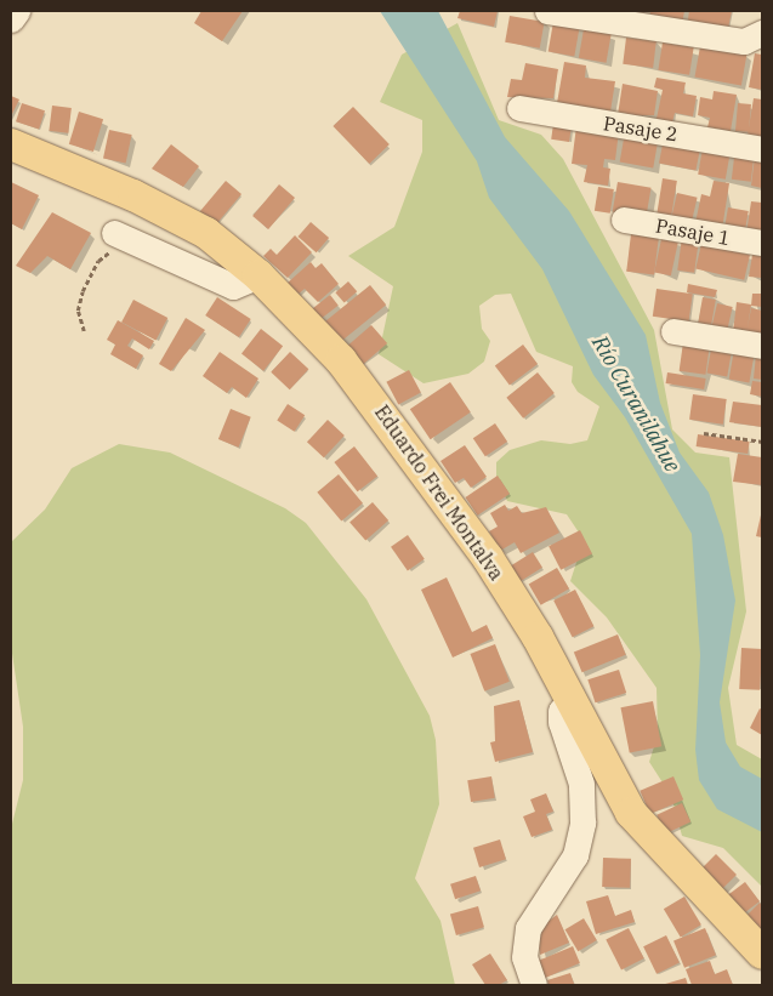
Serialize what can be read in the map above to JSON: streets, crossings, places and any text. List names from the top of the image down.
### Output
{
  "streets": {
    "main road": ["Eduardo Frei Montalva"],
    "street": ["Pasaje 2", "Pasaje 1"]
  },
  "water": ["Río Curanilahue"]
}
